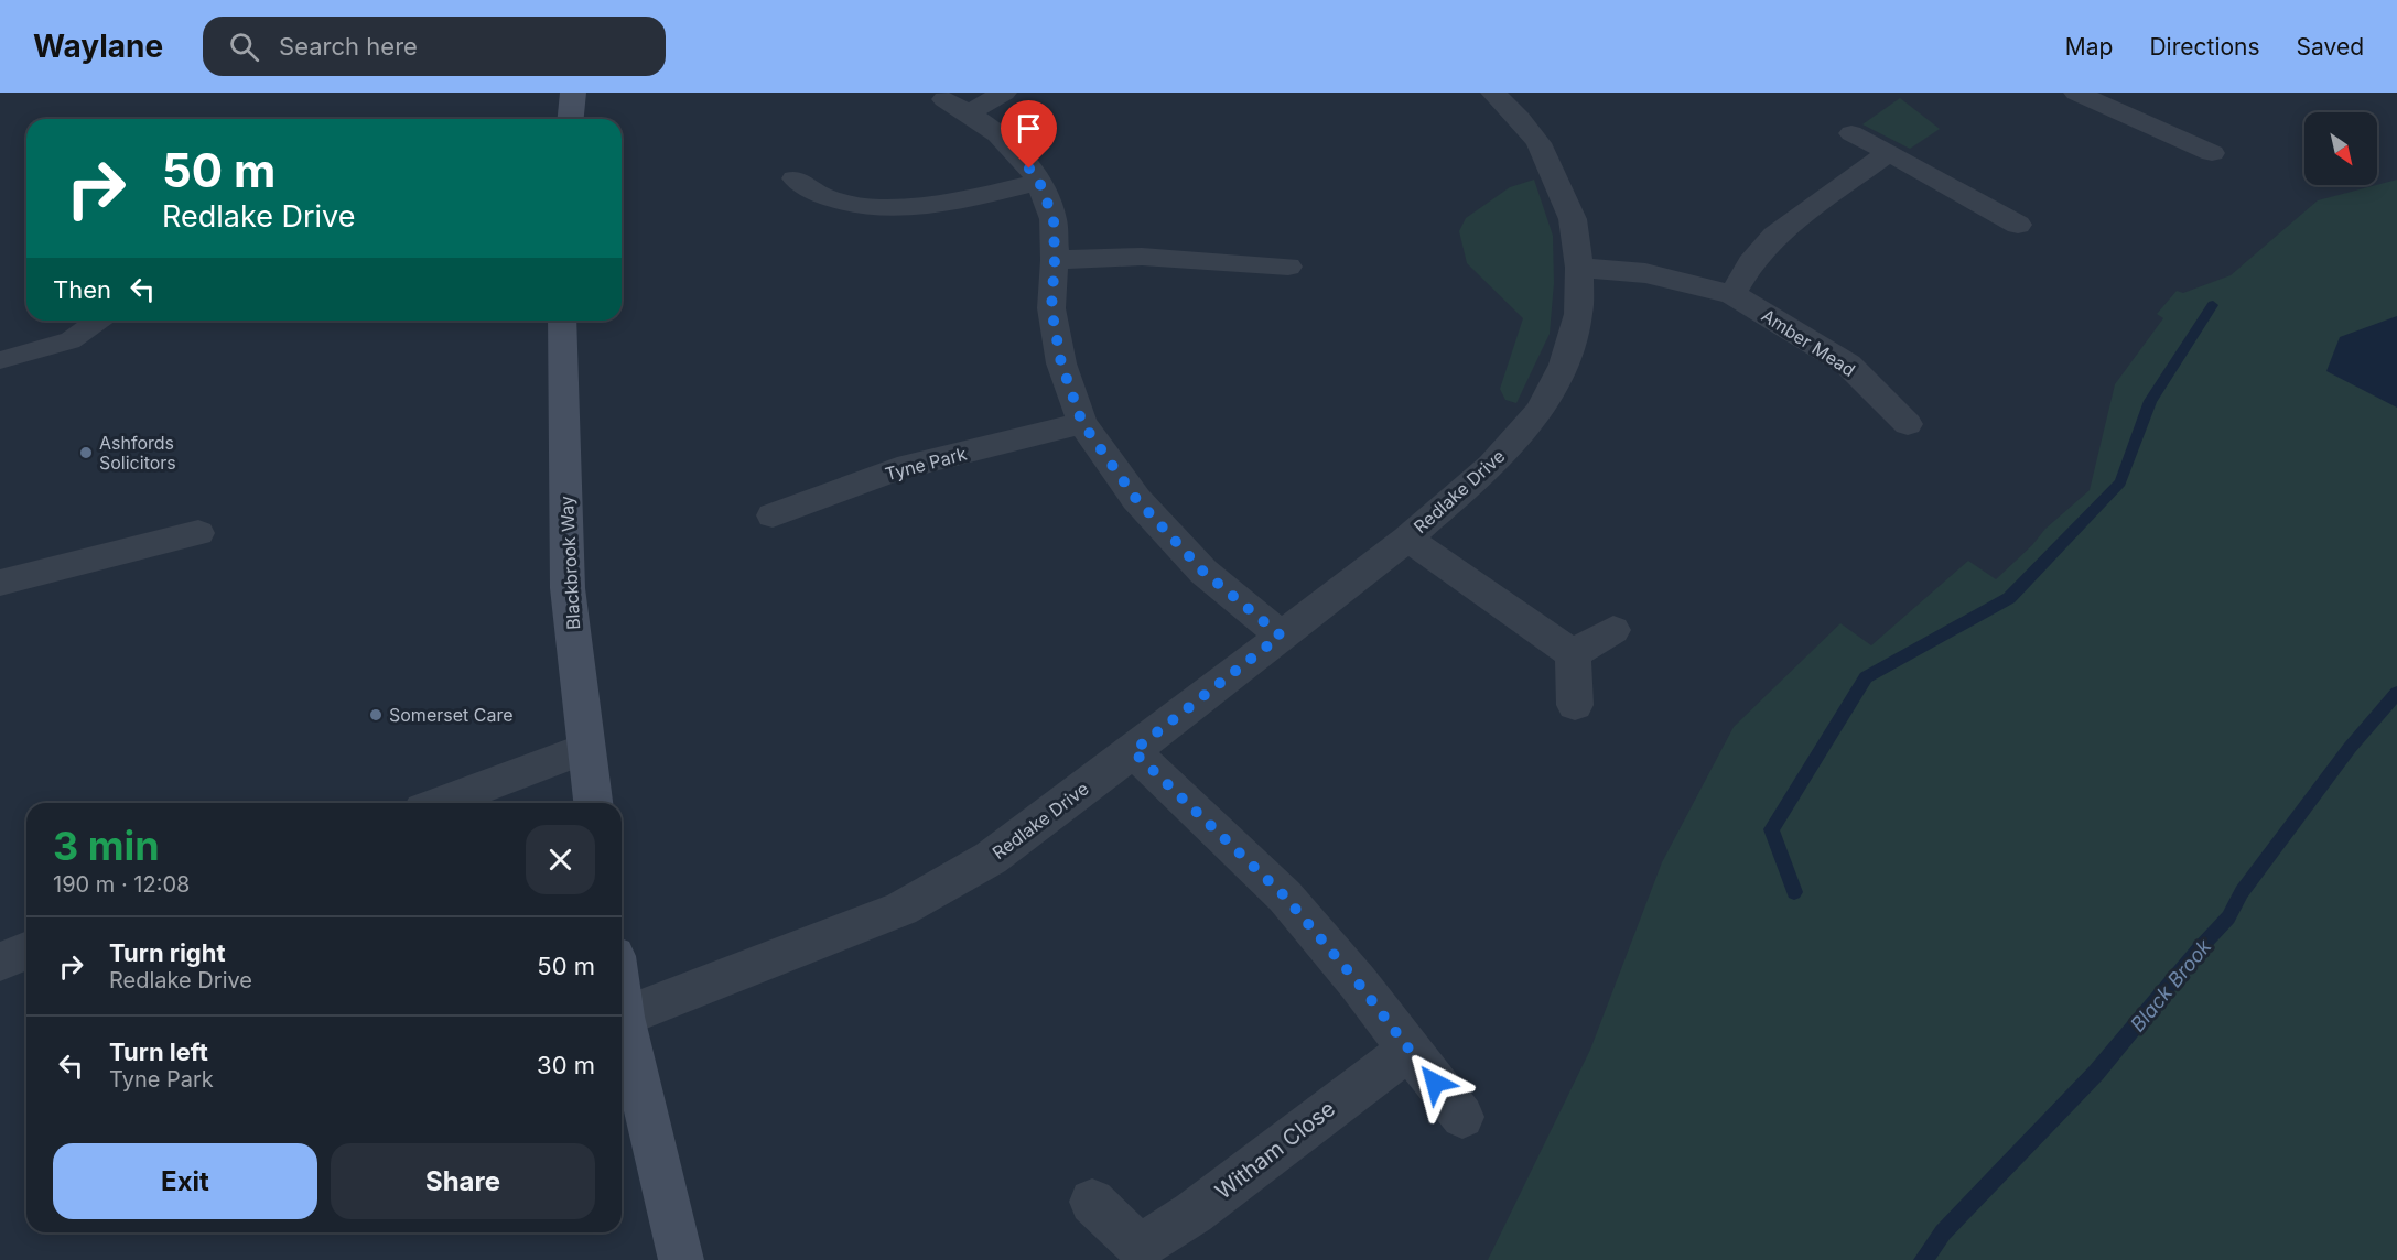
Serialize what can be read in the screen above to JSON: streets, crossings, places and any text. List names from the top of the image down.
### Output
{
  "streets": {
    "street": [
      "Amber Mead",
      "Tyne Park",
      "Redlake Drive",
      "Blackbrook Way",
      "Witham Close"
    ]
  },
  "crossings": [
    ["Amber Mead", "Redlake Drive"]
  ],
  "water": ["Black Brook"],
  "places": ["Ashfords Solicitors", "Somerset Care"],
  "north": "bottom right",
  "page": {
    "header": "Waylane",
    "search": "Search here",
    "nav": ["Map", "Directions", "Saved"],
    "turn": ["50 m", "Redlake Drive"],
    "then": "Then",
    "heading": ["3 min", "190 m · 12:08"],
    "list": [
      {
        "name": "Turn right",
        "note": "Redlake Drive",
        "value": "50 m"
      },
      {
        "name": "Turn left",
        "note": "Tyne Park",
        "value": "30 m"
      }
    ],
    "buttons": ["Exit", "Share"]
  }
}
